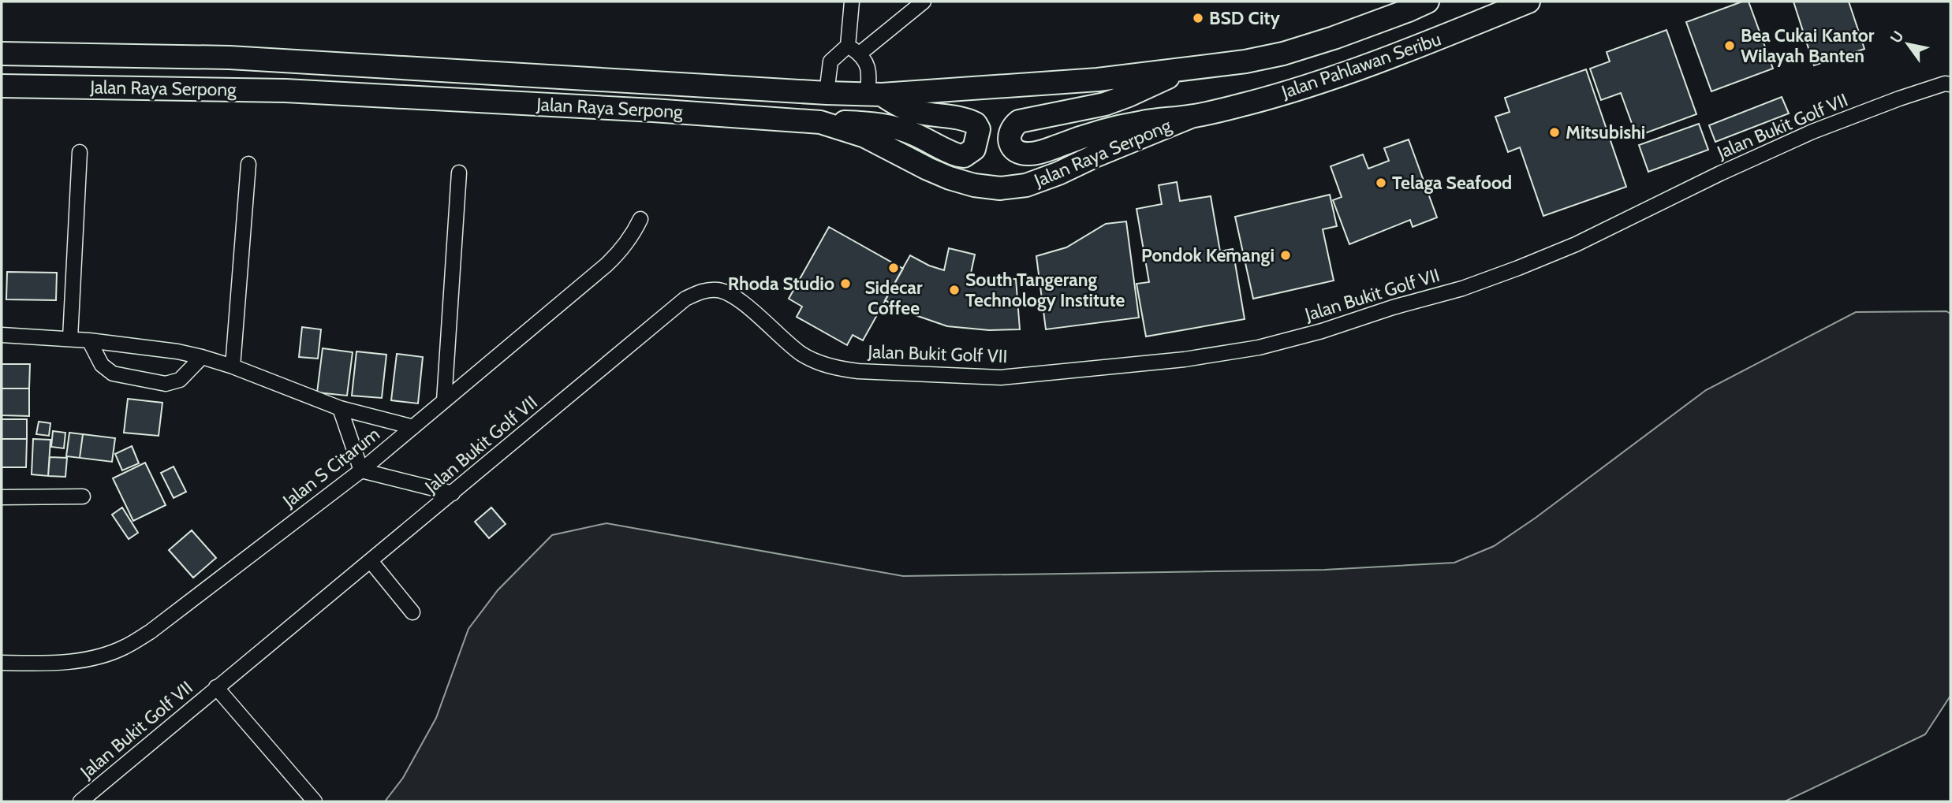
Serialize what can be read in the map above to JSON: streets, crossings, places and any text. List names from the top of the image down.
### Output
{
  "streets": {
    "main road": ["Jalan Pahlawan Seribu", "Jalan Raya Serpong"],
    "street": ["Jalan Bukit Golf VII", "Jalan S Citarum"]
  },
  "crossings": [
    ["Jalan Pahlawan Seribu", "Jalan Raya Serpong"]
  ],
  "places": [
    "BSD City",
    "Bea Cukai Kantor Wilayah Banten",
    "Mitsubishi",
    "Telaga Seafood",
    "Pondok Kemangi",
    "Sidecar Coffee",
    "Rhoda Studio",
    "South Tangerang Technology Institute"
  ],
  "north": "top left"
}
